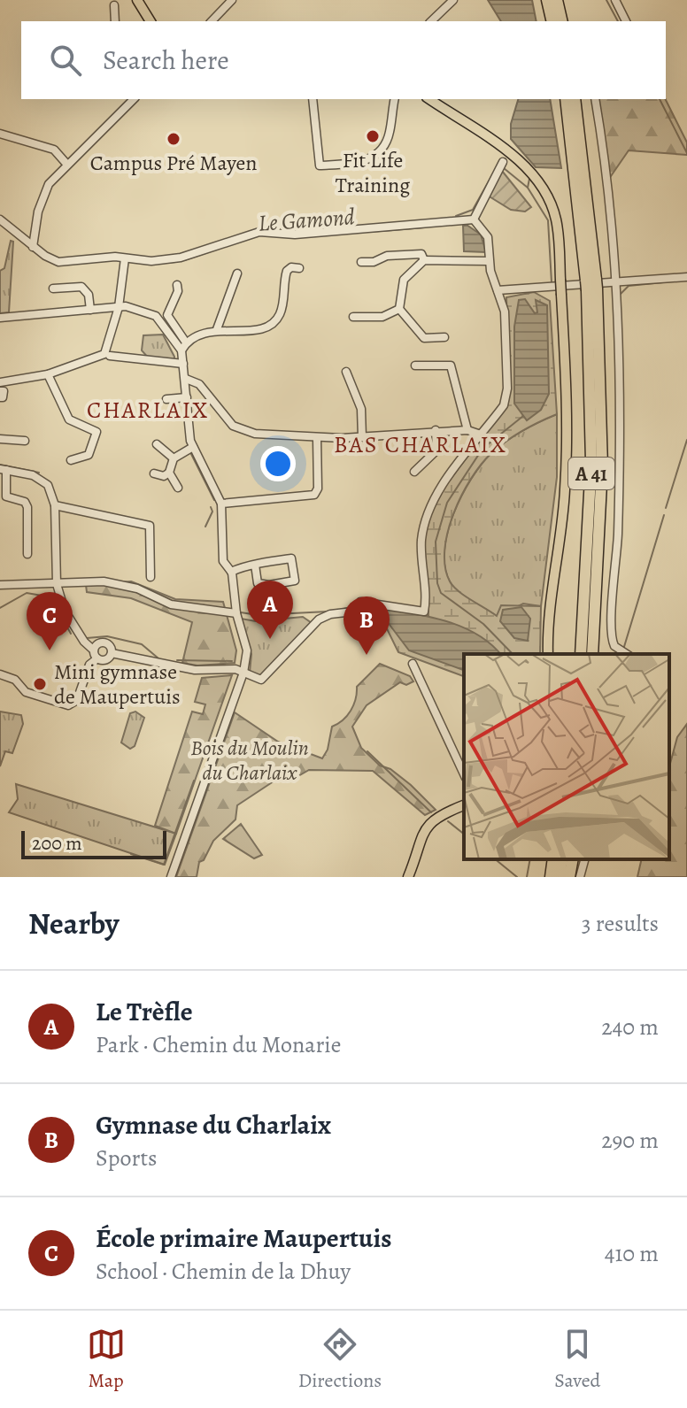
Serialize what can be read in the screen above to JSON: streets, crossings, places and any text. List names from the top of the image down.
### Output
{
  "streets": {
    "highway": ["A 41"]
  },
  "districts": ["CHARLAIX", "BAS CHARLAIX"],
  "water": ["Le Gamond"],
  "parks": ["Bois du Moulin du Charlaix"],
  "places": ["Fit Life Training", "Campus Pré Mayen", "Mini gymnase de Maupertuis"],
  "scale_bar": "200 m",
  "page": {
    "search": "Search here",
    "pins": ["A", "C", "B"],
    "scale": "200 m",
    "heading": ["Nearby", "3 results"],
    "list": [
      {
        "mark": "A",
        "name": "Le Trèfle",
        "note": "Park · Chemin du Monarie",
        "value": "240 m"
      },
      {
        "mark": "B",
        "name": "Gymnase du Charlaix",
        "note": "Sports",
        "value": "290 m"
      },
      {
        "mark": "C",
        "name": "École primaire Maupertuis",
        "note": "School · Chemin de la Dhuy",
        "value": "410 m"
      }
    ],
    "nav": ["Map", "Directions", "Saved"]
  }
}
